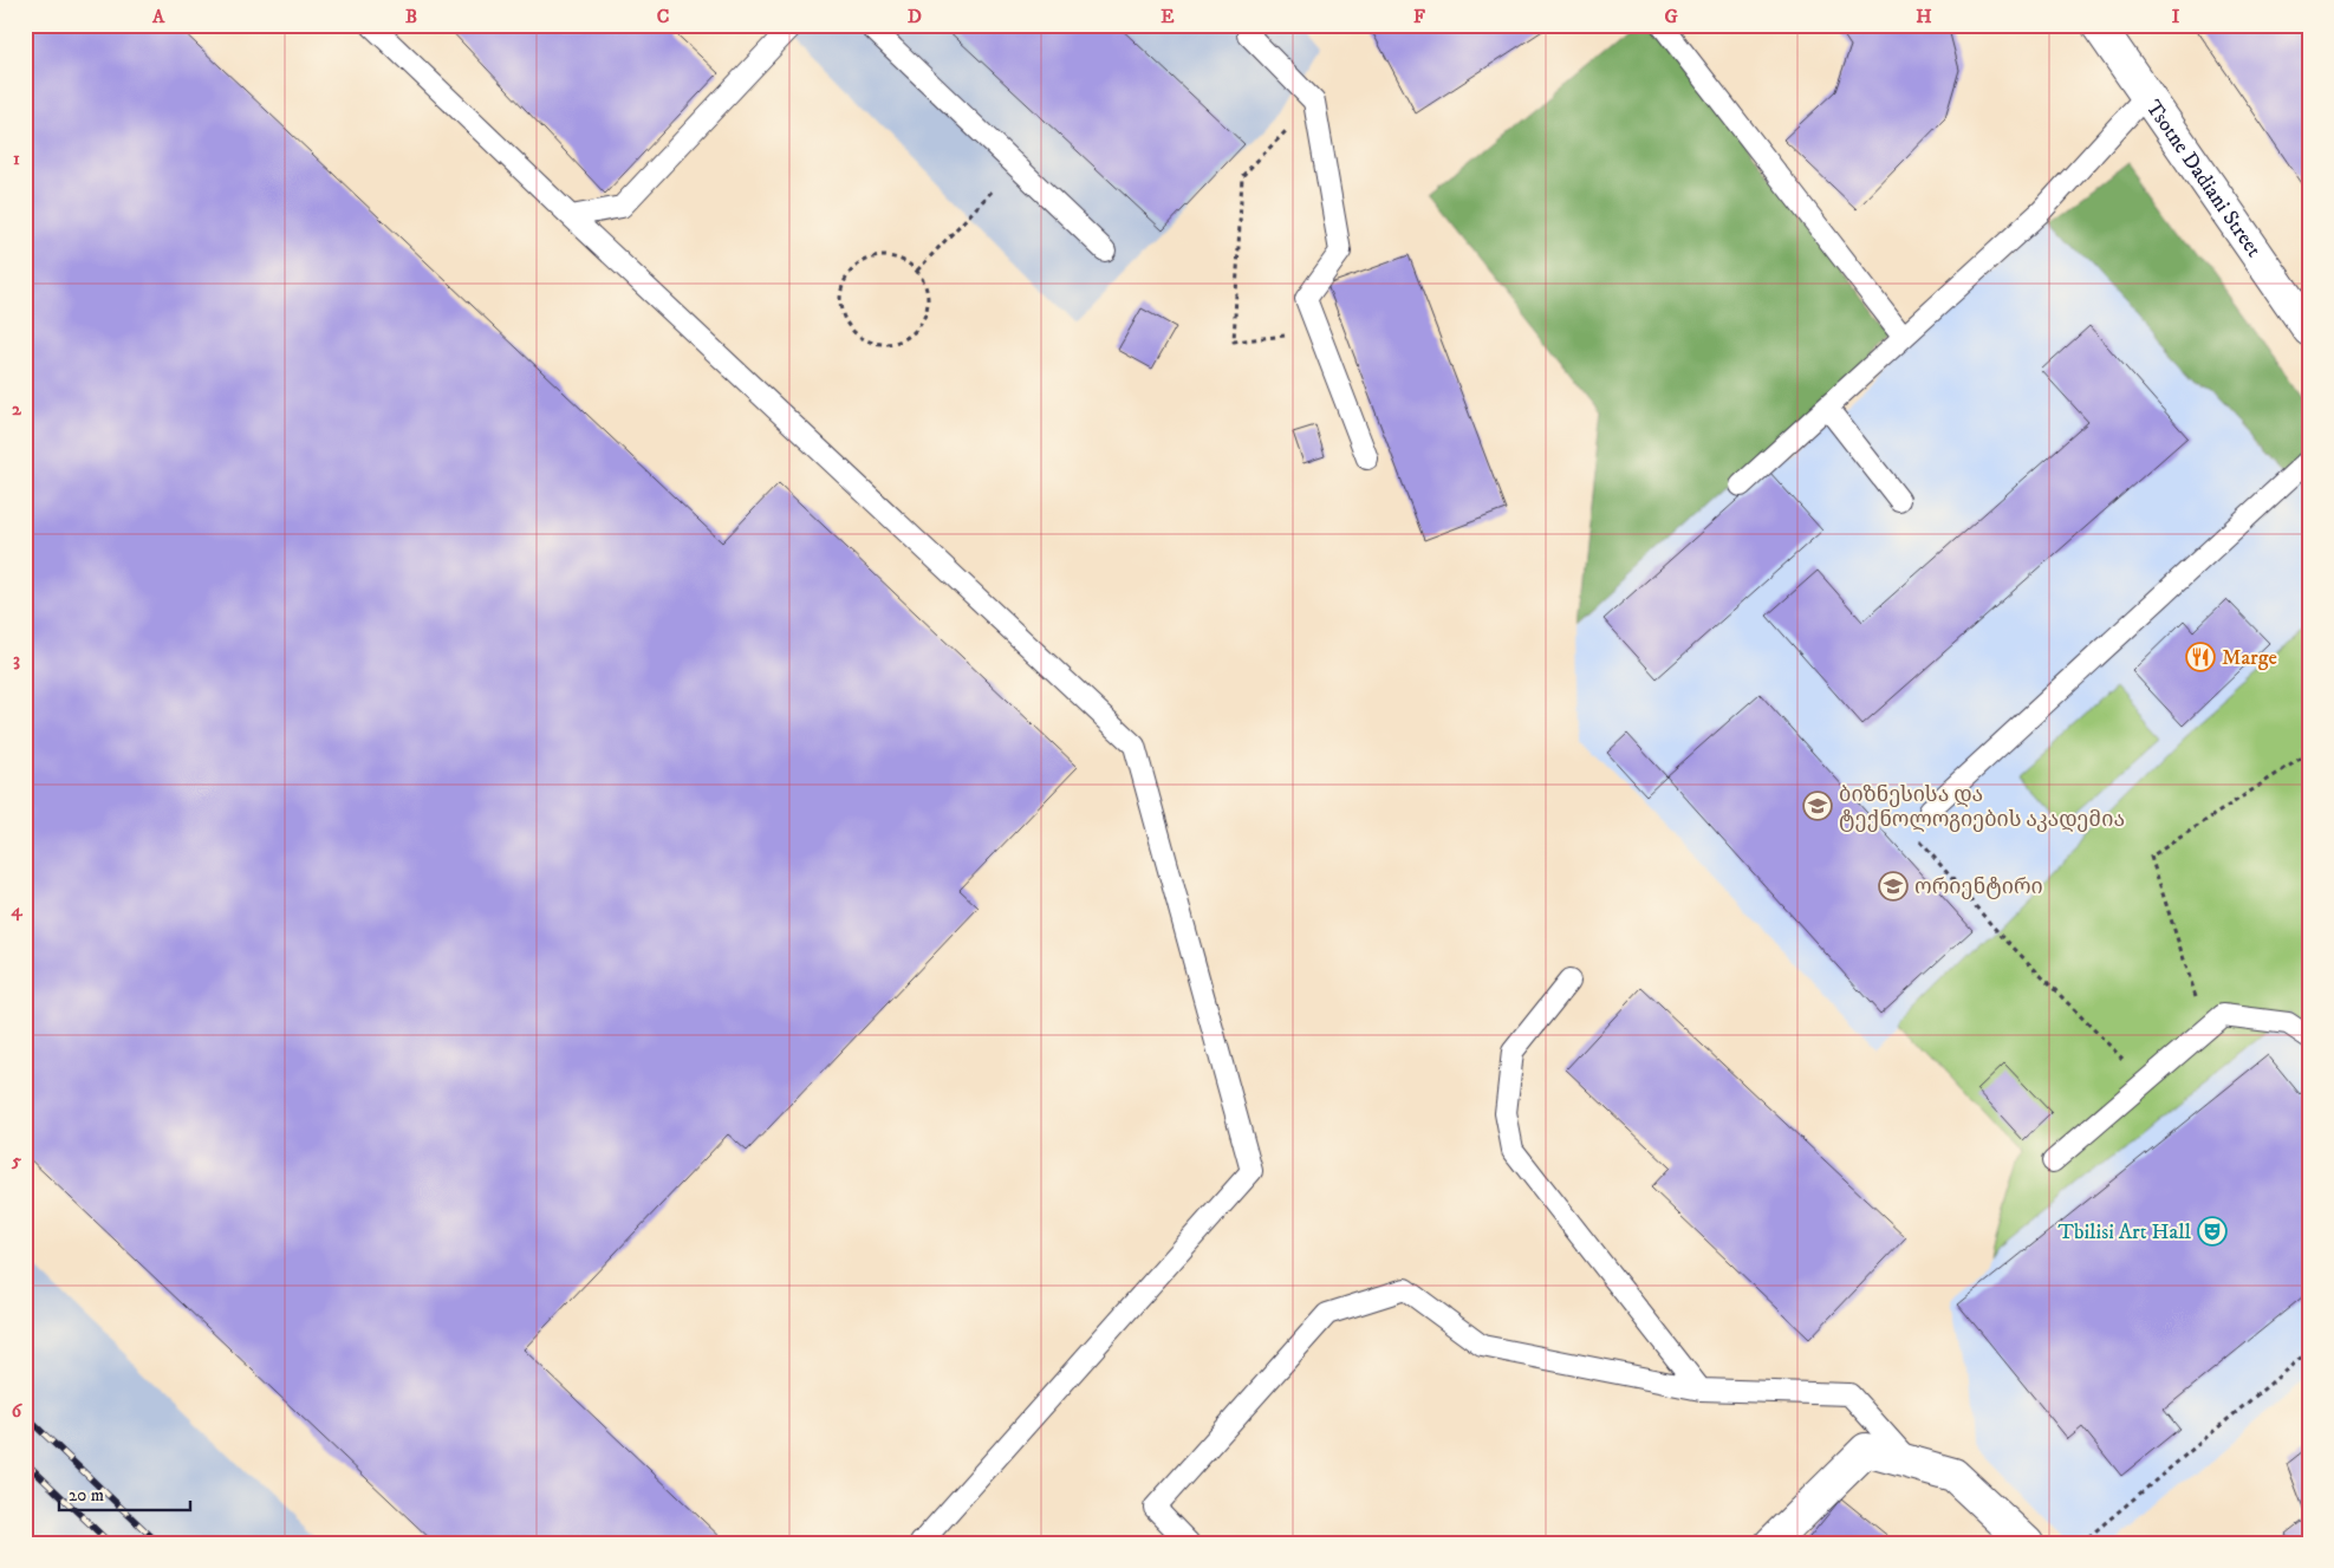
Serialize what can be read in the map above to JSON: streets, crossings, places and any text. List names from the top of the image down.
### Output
{
  "streets": {
    "main road": ["Tsotne Dadiani Street"]
  },
  "places": {
    "restaurant": ["Marge"],
    "school or university": ["ბიზნესისა და ტექნოლოგიების აკადემია", "ორიენტირი"],
    "theatre": ["Tbilisi Art Hall"]
  },
  "scale_bar": "20 m",
  "grid": {
    "columns": [
      "A",
      "B",
      "C",
      "D",
      "E",
      "F",
      "G",
      "H",
      "I"
    ],
    "rows": [
      "1",
      "2",
      "3",
      "4",
      "5",
      "6"
    ]
  }
}
